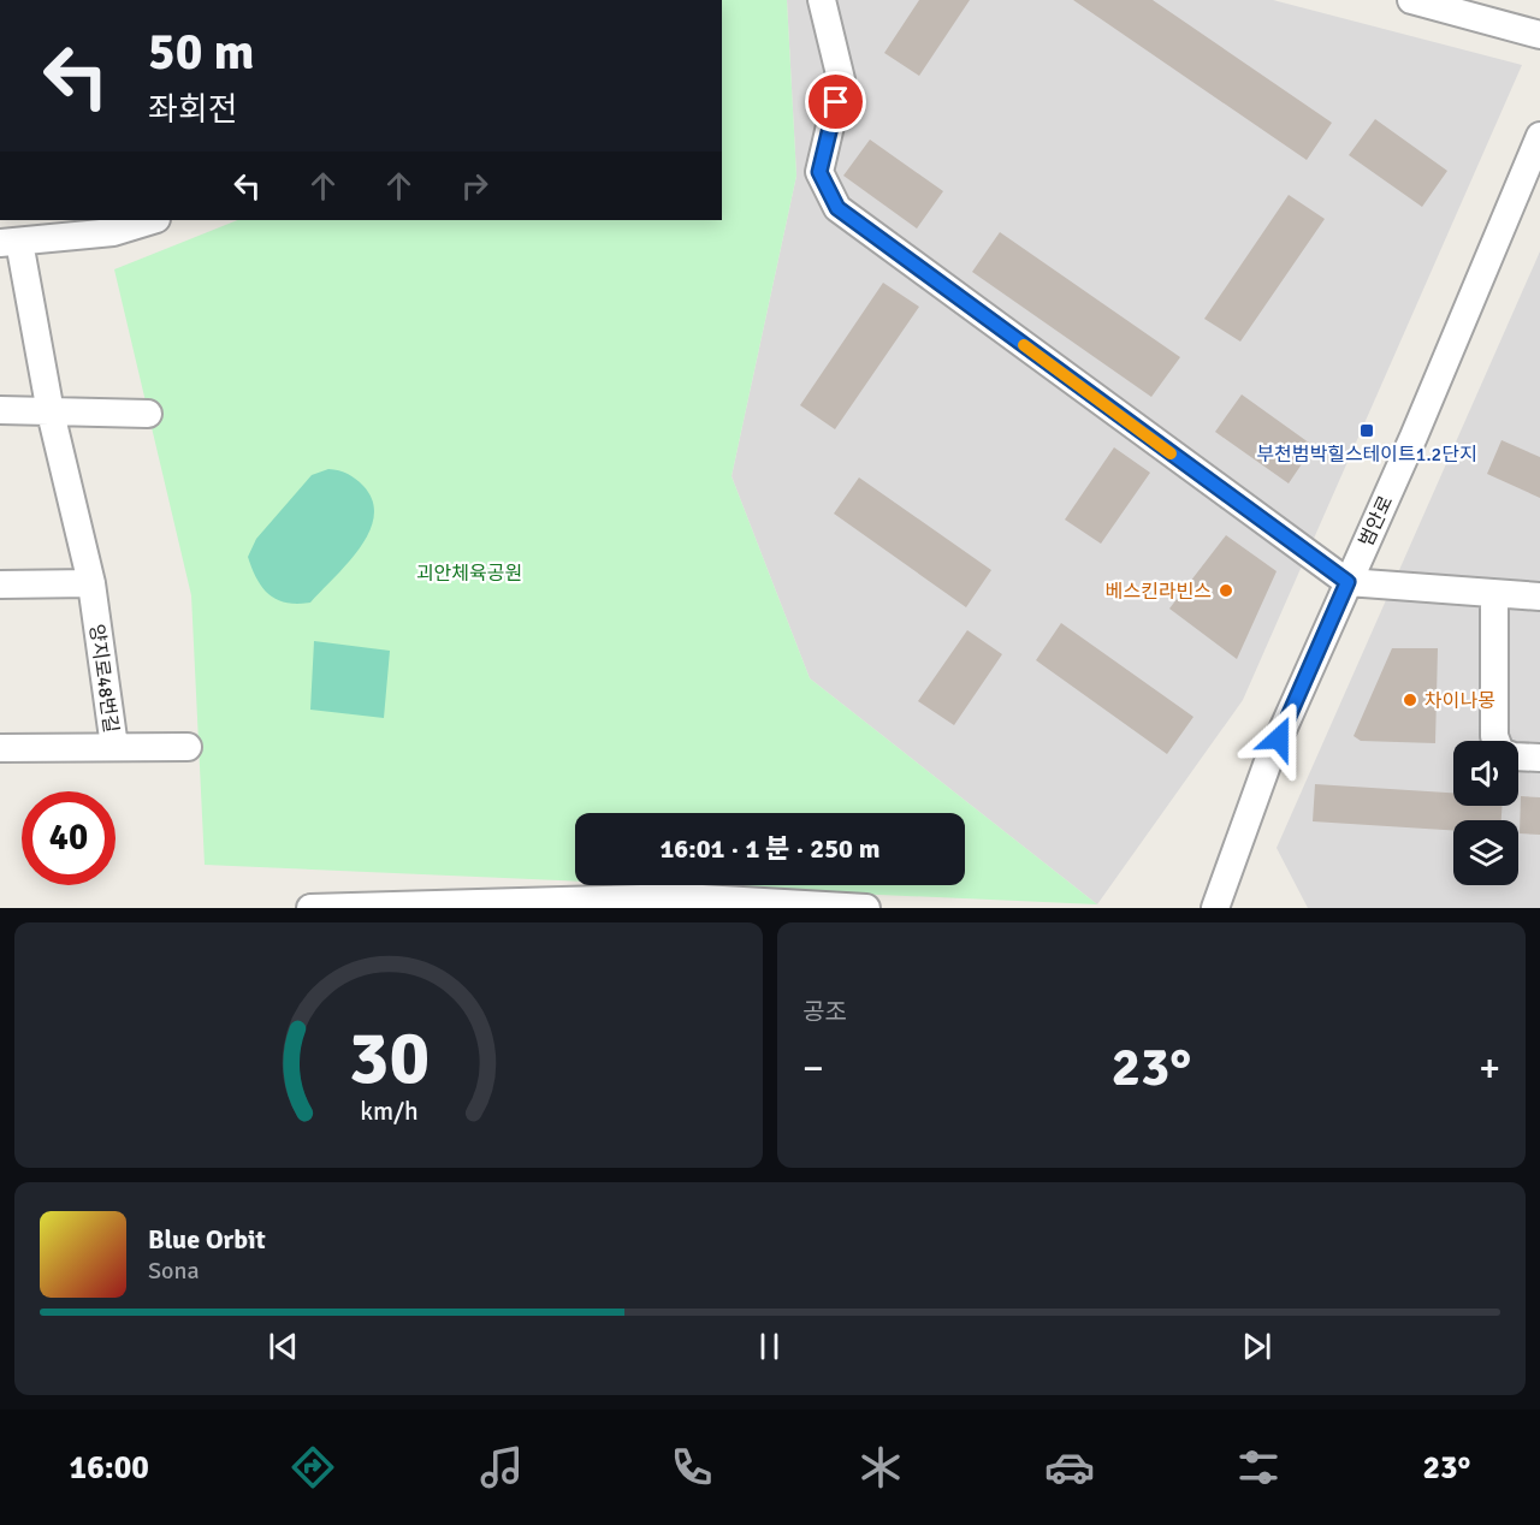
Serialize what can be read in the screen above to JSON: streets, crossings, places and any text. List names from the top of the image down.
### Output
{
  "streets": {
    "street": ["범안로", "양지로48번길"]
  },
  "parks": ["괴안체육공원"],
  "places": {
    "transit": ["부천범박힐스테이트1.2단지"],
    "other": ["베스킨라빈스", "차이나몽"]
  },
  "page": {
    "turn": ["50 m", "좌회전"],
    "limit": "40",
    "trip": "16:01 · 1 분 · 250 m",
    "tile": "공조",
    "heat": ["−", "23°", "+"],
    "song": ["Blue Orbit", "Sona"],
    "tabs": ["16:00", "23°"],
    "gauge": ["30", "km/h"]
  }
}
